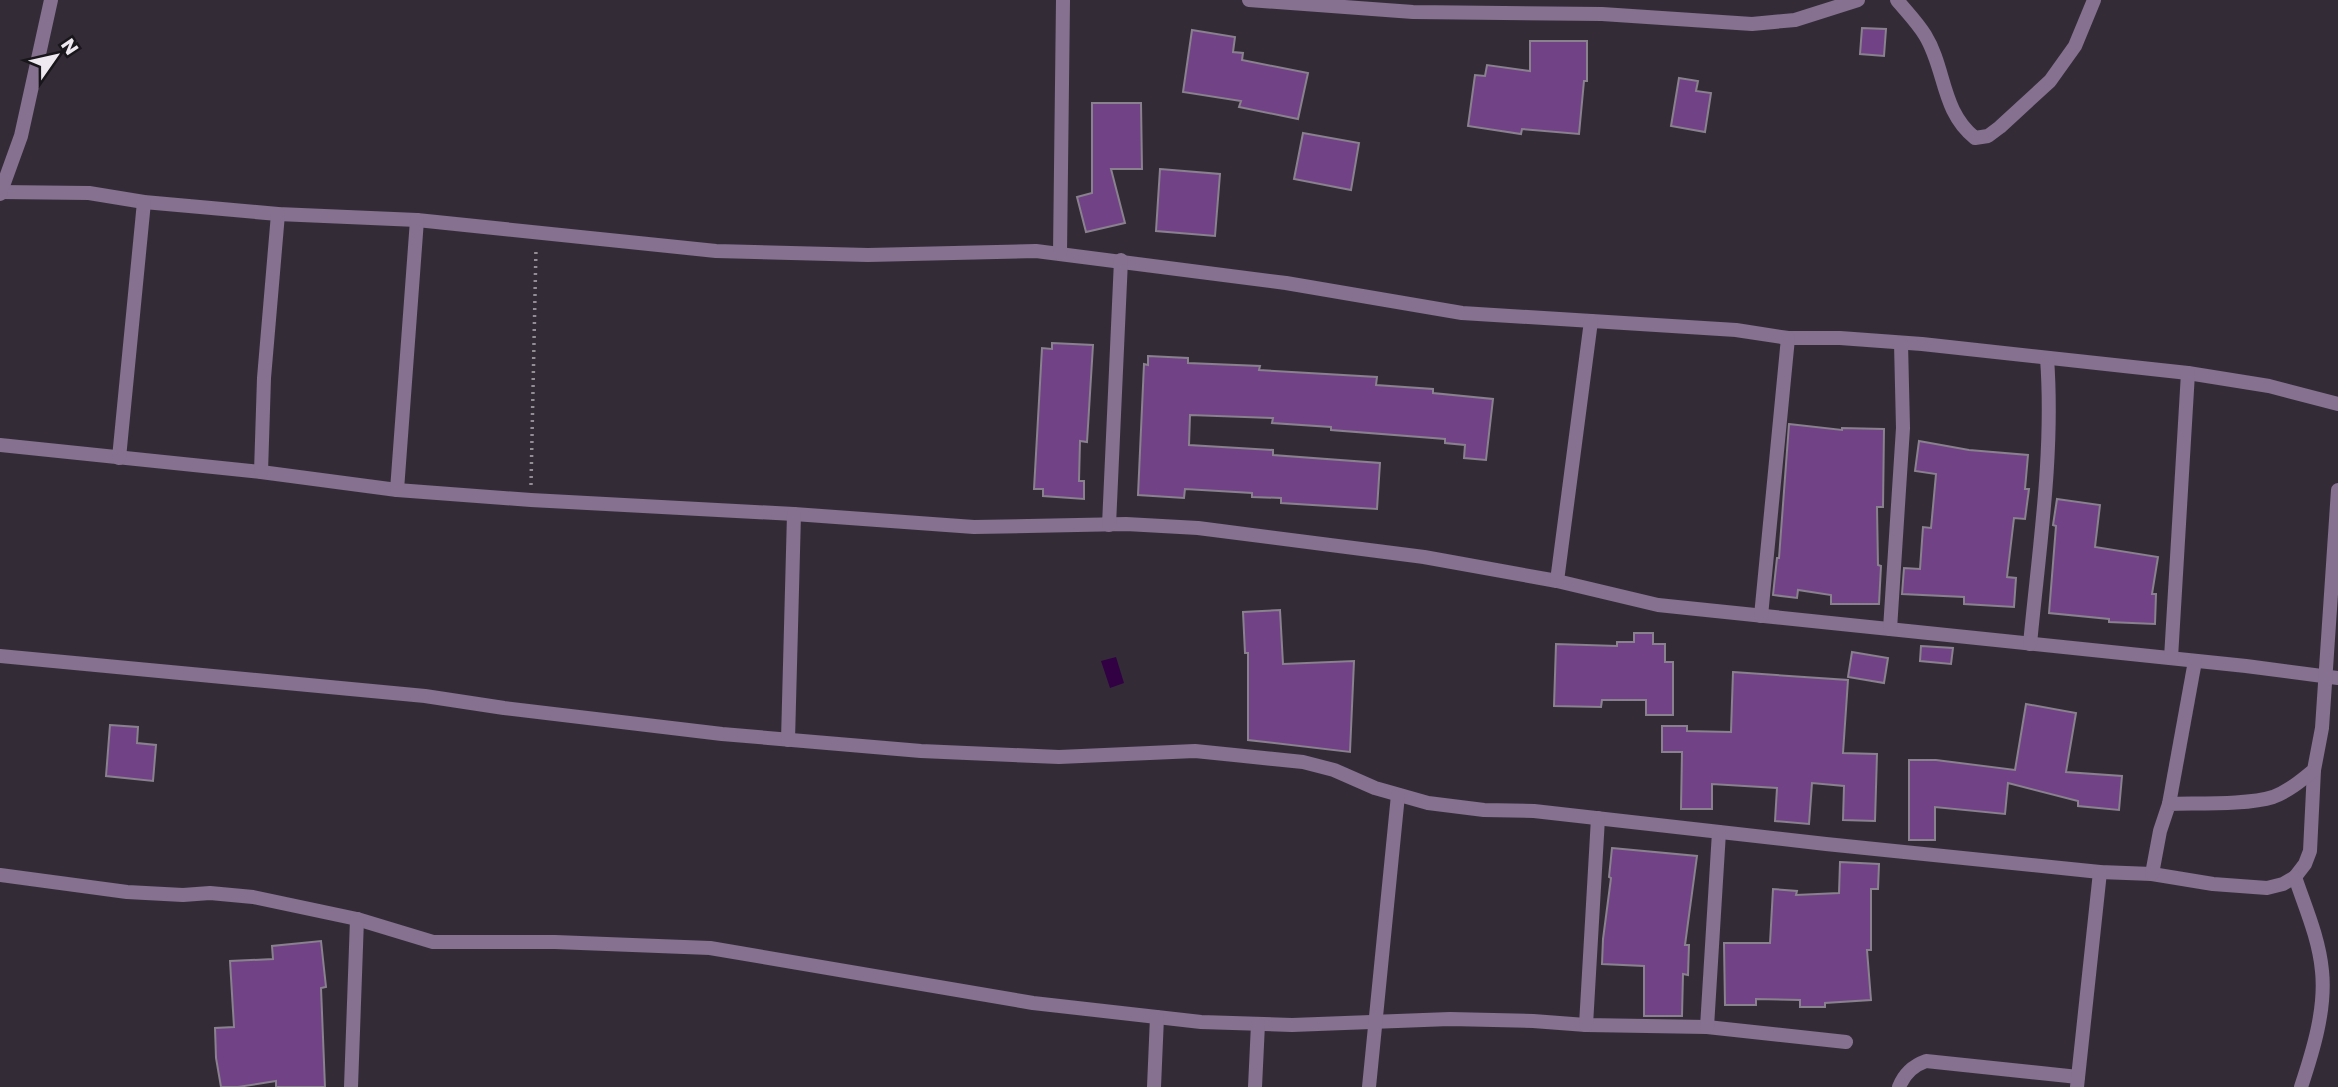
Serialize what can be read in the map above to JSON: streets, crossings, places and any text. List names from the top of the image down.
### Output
{
  "north": "top right"
}
